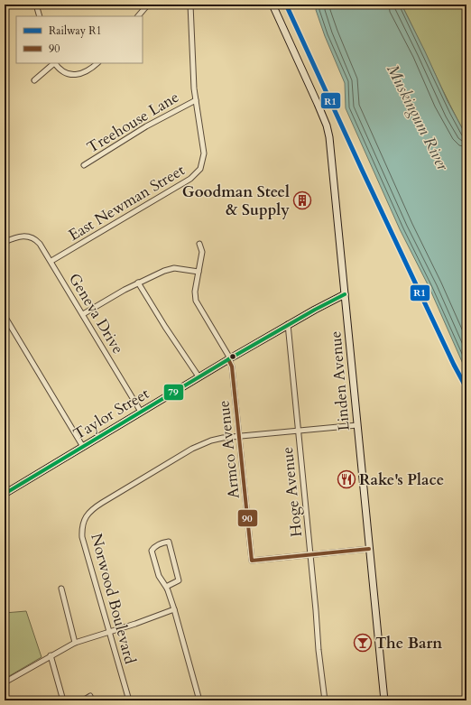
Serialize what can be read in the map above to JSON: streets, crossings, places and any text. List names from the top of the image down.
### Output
{
  "streets": {
    "street": [
      "Treehouse Lane",
      "East Newman Street",
      "Geneva Drive",
      "Linden Avenue",
      "Taylor Street",
      "Armco Avenue",
      "Hoge Avenue",
      "Norwood Boulevard"
    ]
  },
  "crossings": [
    ["Treehouse Lane", "East Newman Street"],
    ["East Newman Street", "Geneva Drive"],
    ["Geneva Drive", "Taylor Street"],
    ["Linden Avenue", "Taylor Street"],
    ["Linden Avenue", "Norwood Boulevard"],
    ["Taylor Street", "Armco Avenue"],
    ["Taylor Street", "Hoge Avenue"],
    ["Armco Avenue", "Hoge Avenue"],
    ["Armco Avenue", "Norwood Boulevard"],
    ["Hoge Avenue", "Norwood Boulevard"]
  ],
  "water": ["Muskingum River"],
  "places": {
    "building": ["Goodman Steel & Supply"],
    "restaurant": ["Rake's Place"],
    "bar": ["The Barn"]
  },
  "lines": ["rail line R1", "transit line 79", "transit line 90"],
  "legend": ["Railway R1", "90"]
}
